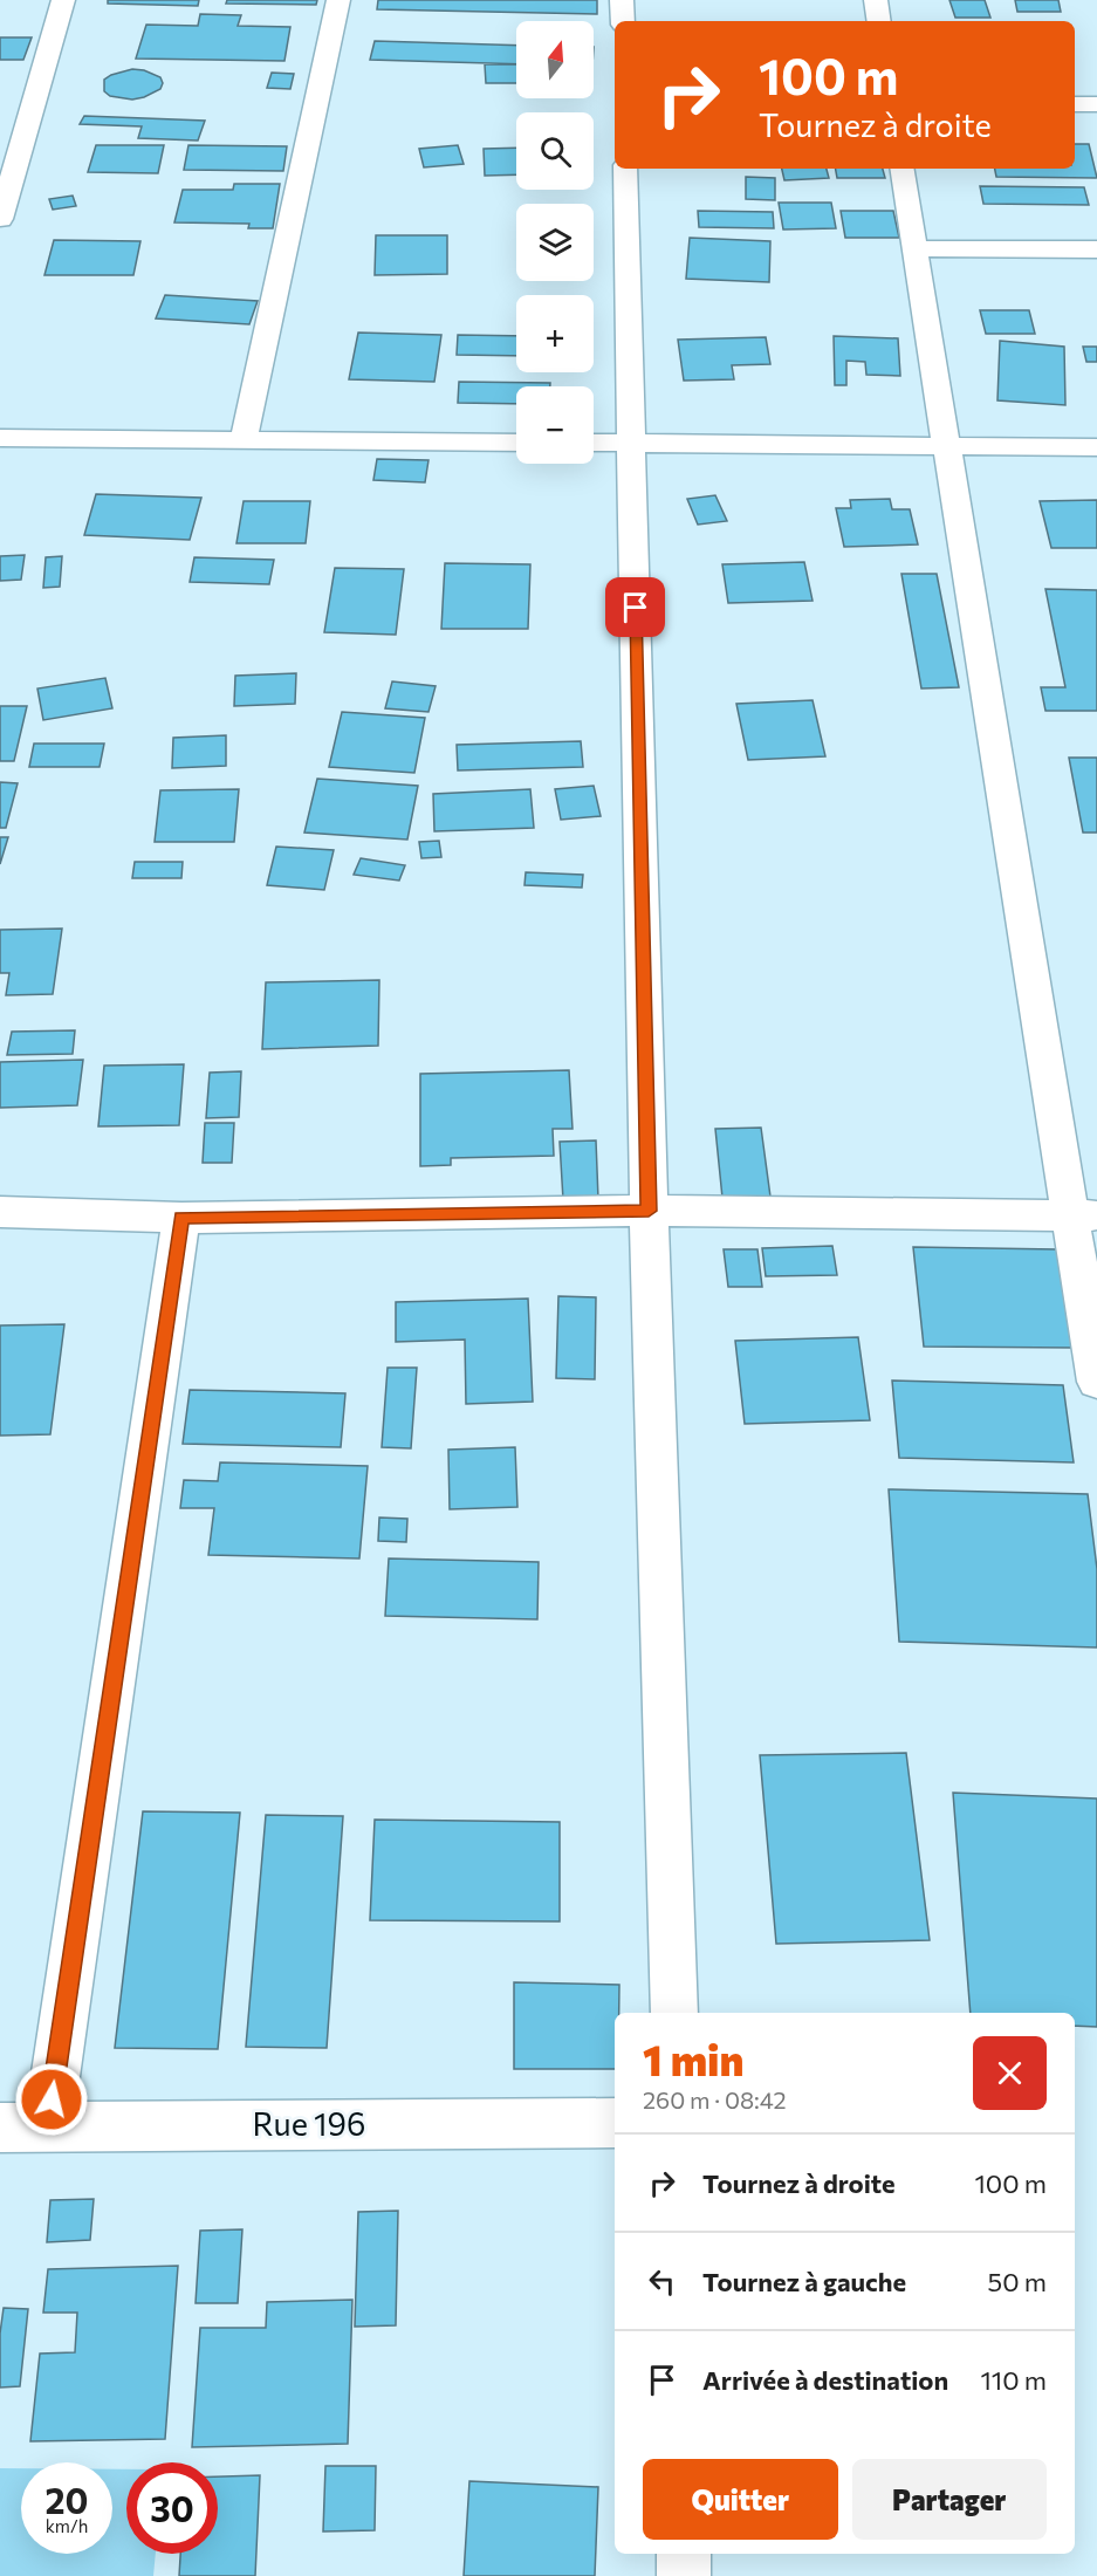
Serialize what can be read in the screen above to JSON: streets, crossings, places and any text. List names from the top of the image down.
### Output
{
  "streets": {
    "street": ["Rue 196"]
  },
  "north": "top",
  "page": {
    "map_buttons": ["+", "−"],
    "turn": ["100 m", "Tournez à droite"],
    "heading": ["1 min", "260 m · 08:42"],
    "list": [
      {
        "name": "Tournez à droite",
        "value": "100 m"
      },
      {
        "name": "Tournez à gauche",
        "value": "50 m"
      },
      {
        "name": "Arrivée à destination",
        "value": "110 m"
      }
    ],
    "buttons": ["Quitter", "Partager"],
    "speed": "20 km/h",
    "limit": "30"
  }
}
